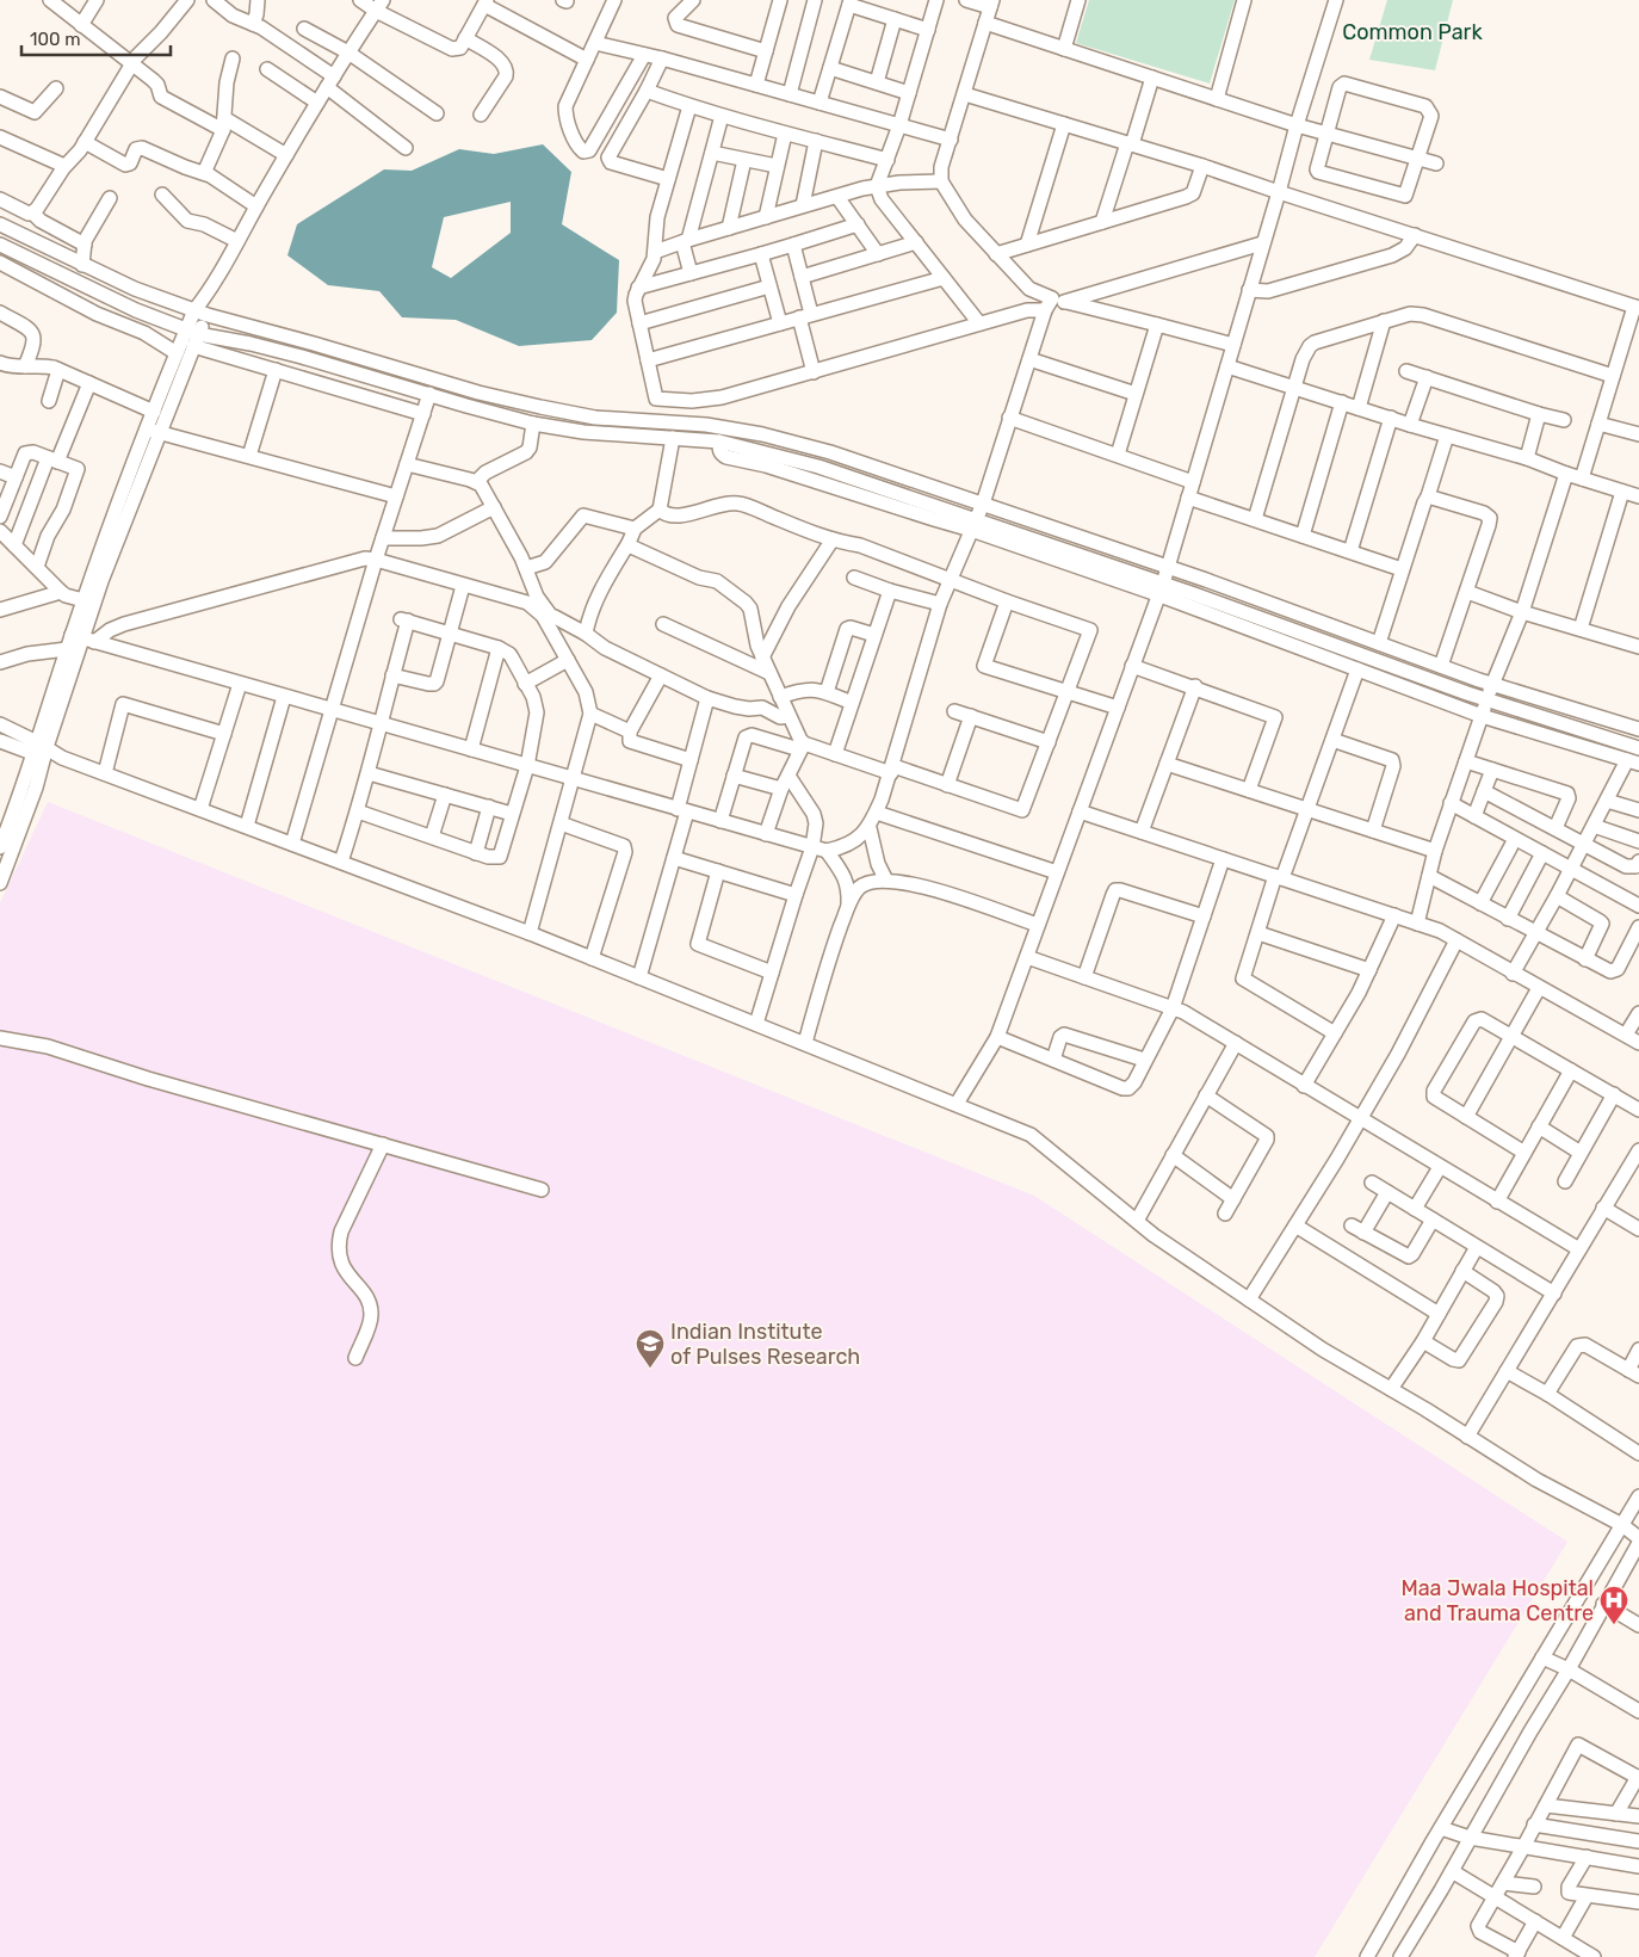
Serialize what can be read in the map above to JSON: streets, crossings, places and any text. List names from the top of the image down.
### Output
{
  "parks": ["Common Park"],
  "places": {
    "school or university": ["Indian Institute of Pulses Research"],
    "hospital": ["Maa Jwala Hospital and Trauma Centre"]
  },
  "scale_bar": "100 m"
}
